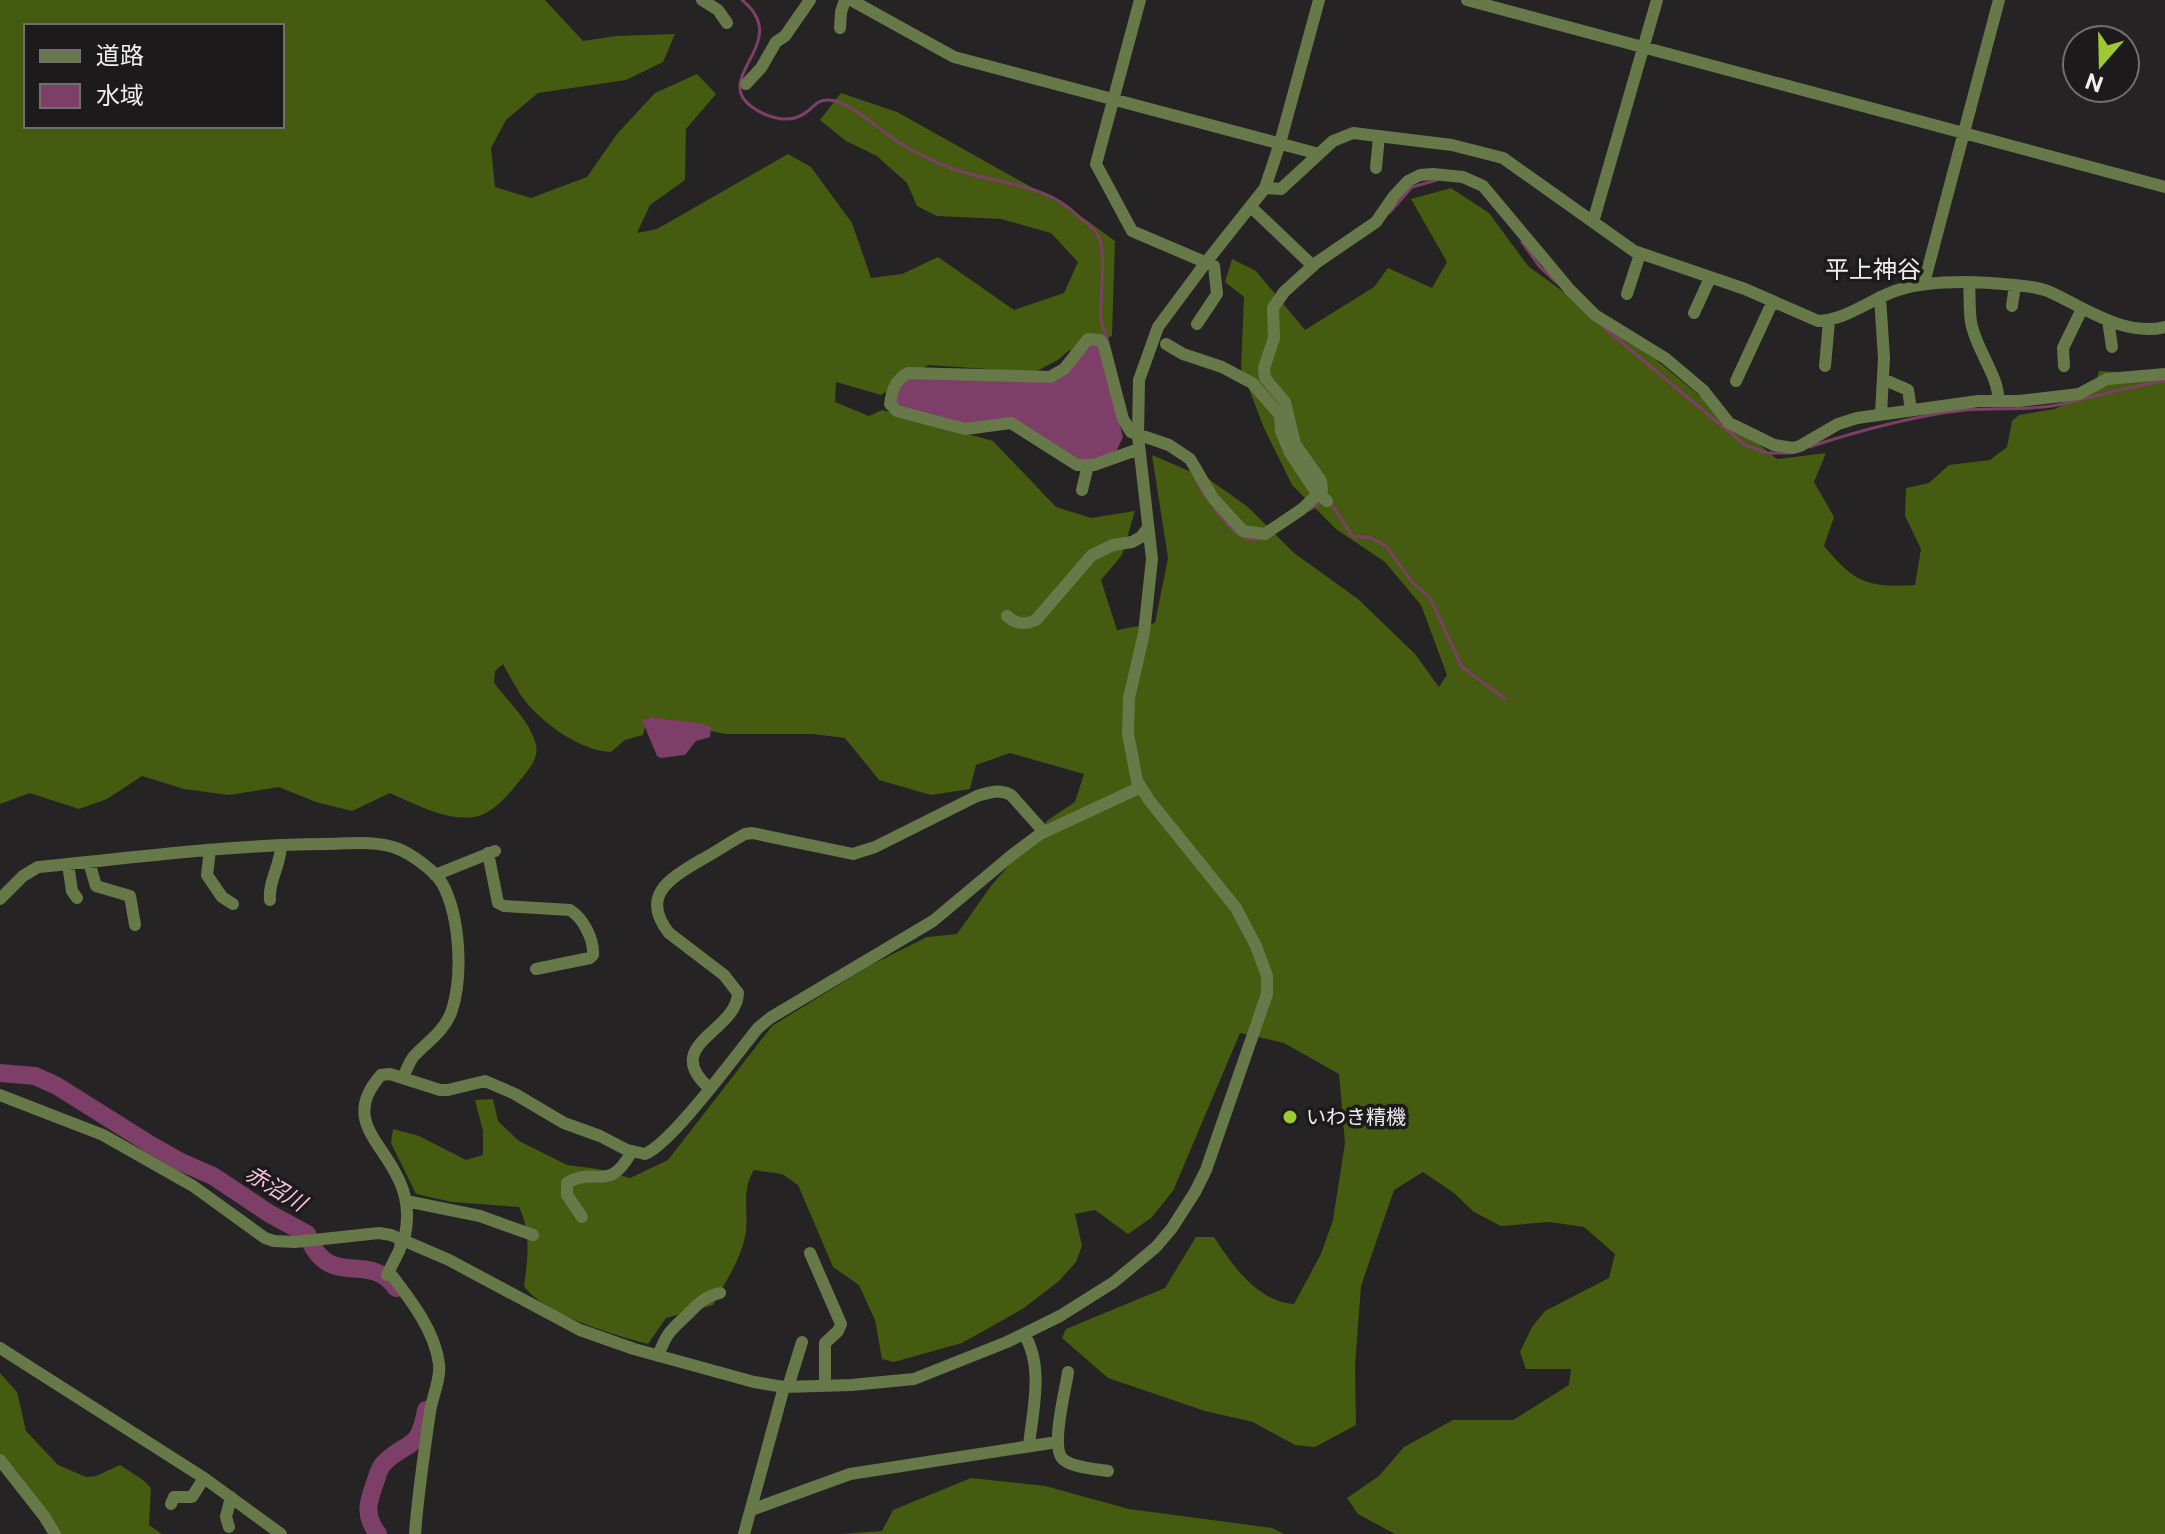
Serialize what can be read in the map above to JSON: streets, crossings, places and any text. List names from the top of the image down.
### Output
{
  "districts": ["平上神谷"],
  "water": ["赤沼川"],
  "places": ["いわき精機"],
  "legend": ["道路", "水域"],
  "north": "bottom"
}
